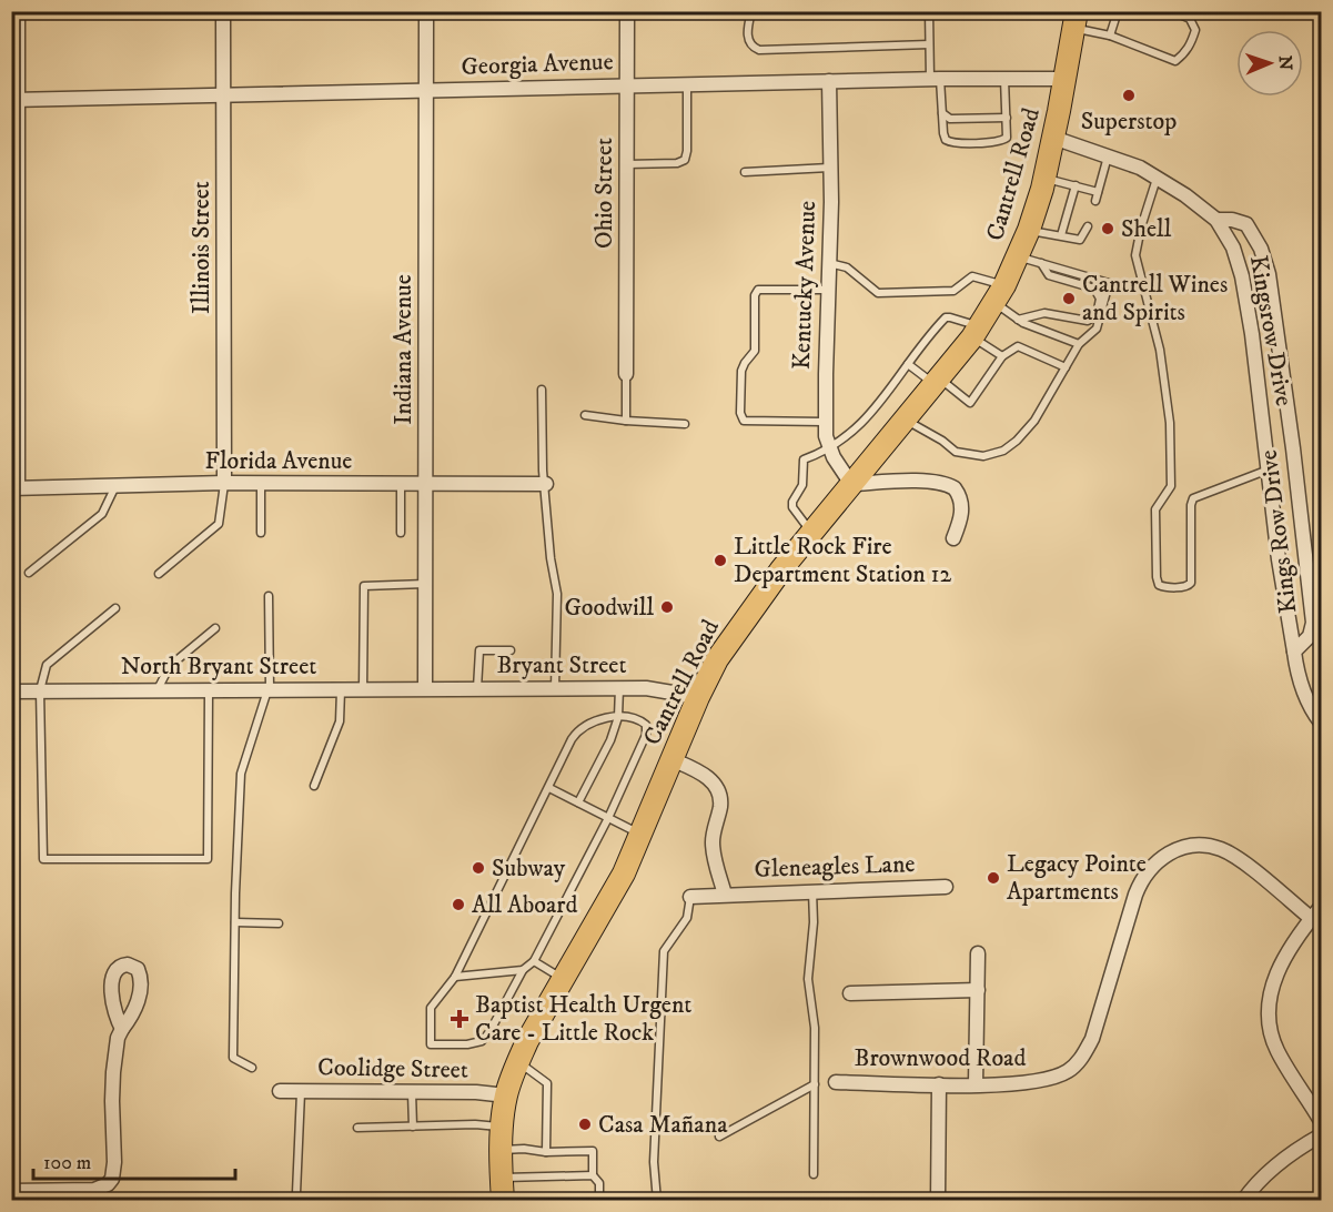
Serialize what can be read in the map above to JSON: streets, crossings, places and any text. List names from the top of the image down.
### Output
{
  "streets": {
    "main road": ["Cantrell Road"],
    "street": [
      "Georgia Avenue",
      "Ohio Street",
      "Illinois Street",
      "Kentucky Avenue",
      "Kingsrow Drive",
      "Indiana Avenue",
      "Florida Avenue",
      "Kings Row Drive",
      "Bryant Street",
      "North Bryant Street",
      "Gleneagles Lane",
      "Brownwood Road",
      "Coolidge Street"
    ]
  },
  "crossings": [
    ["Georgia Avenue", "Cantrell Road"],
    ["Georgia Avenue", "Ohio Street"],
    ["Georgia Avenue", "Illinois Street"],
    ["Georgia Avenue", "Kentucky Avenue"],
    ["Georgia Avenue", "Indiana Avenue"],
    ["Cantrell Road", "Kentucky Avenue"],
    ["Cantrell Road", "Kings Row Drive"],
    ["Cantrell Road", "Bryant Street"],
    ["Cantrell Road", "Gleneagles Lane"],
    ["Cantrell Road", "Coolidge Street"],
    ["Illinois Street", "Florida Avenue"],
    ["Kingsrow Drive", "Kings Row Drive"],
    ["Indiana Avenue", "Florida Avenue"],
    ["Indiana Avenue", "Bryant Street"],
    ["Indiana Avenue", "North Bryant Street"],
    ["Bryant Street", "North Bryant Street"]
  ],
  "places": {
    "other": [
      "Superstop",
      "Shell",
      "Cantrell Wines and Spirits",
      "Little Rock Fire Department Station 12",
      "Goodwill",
      "Subway",
      "Legacy Pointe Apartments",
      "All Aboard",
      "Casa Mañana"
    ],
    "health": ["Baptist Health Urgent Care - Little Rock"]
  },
  "scale_bar": "100 m",
  "north": "right"
}
